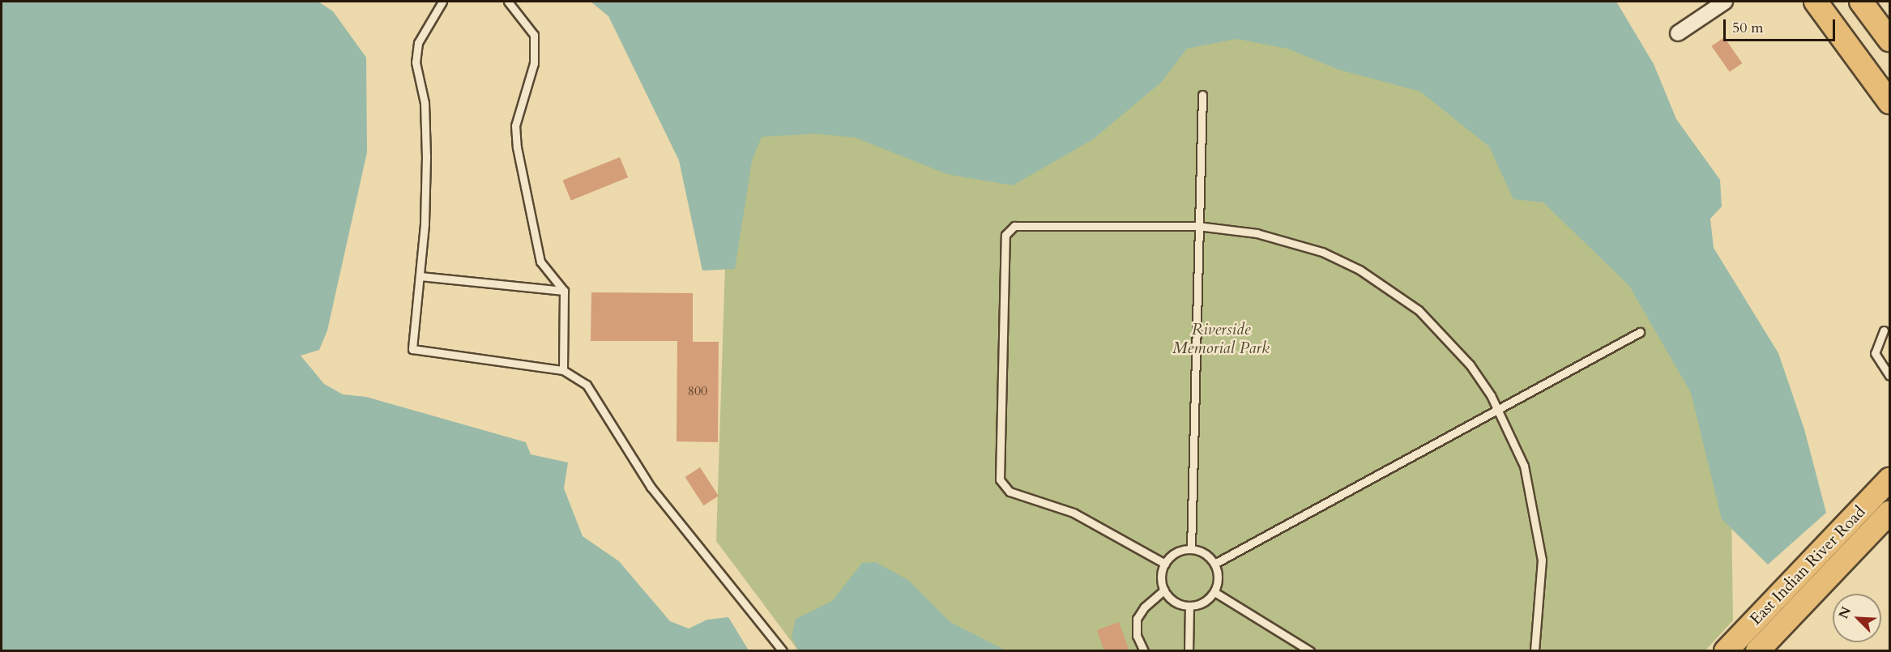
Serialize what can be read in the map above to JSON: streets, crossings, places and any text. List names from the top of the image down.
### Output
{
  "streets": {
    "main road": ["East Indian River Road"]
  },
  "parks": ["Riverside Memorial Park"],
  "house_numbers": ["800"],
  "scale_bar": "50 m",
  "north": "top left"
}
